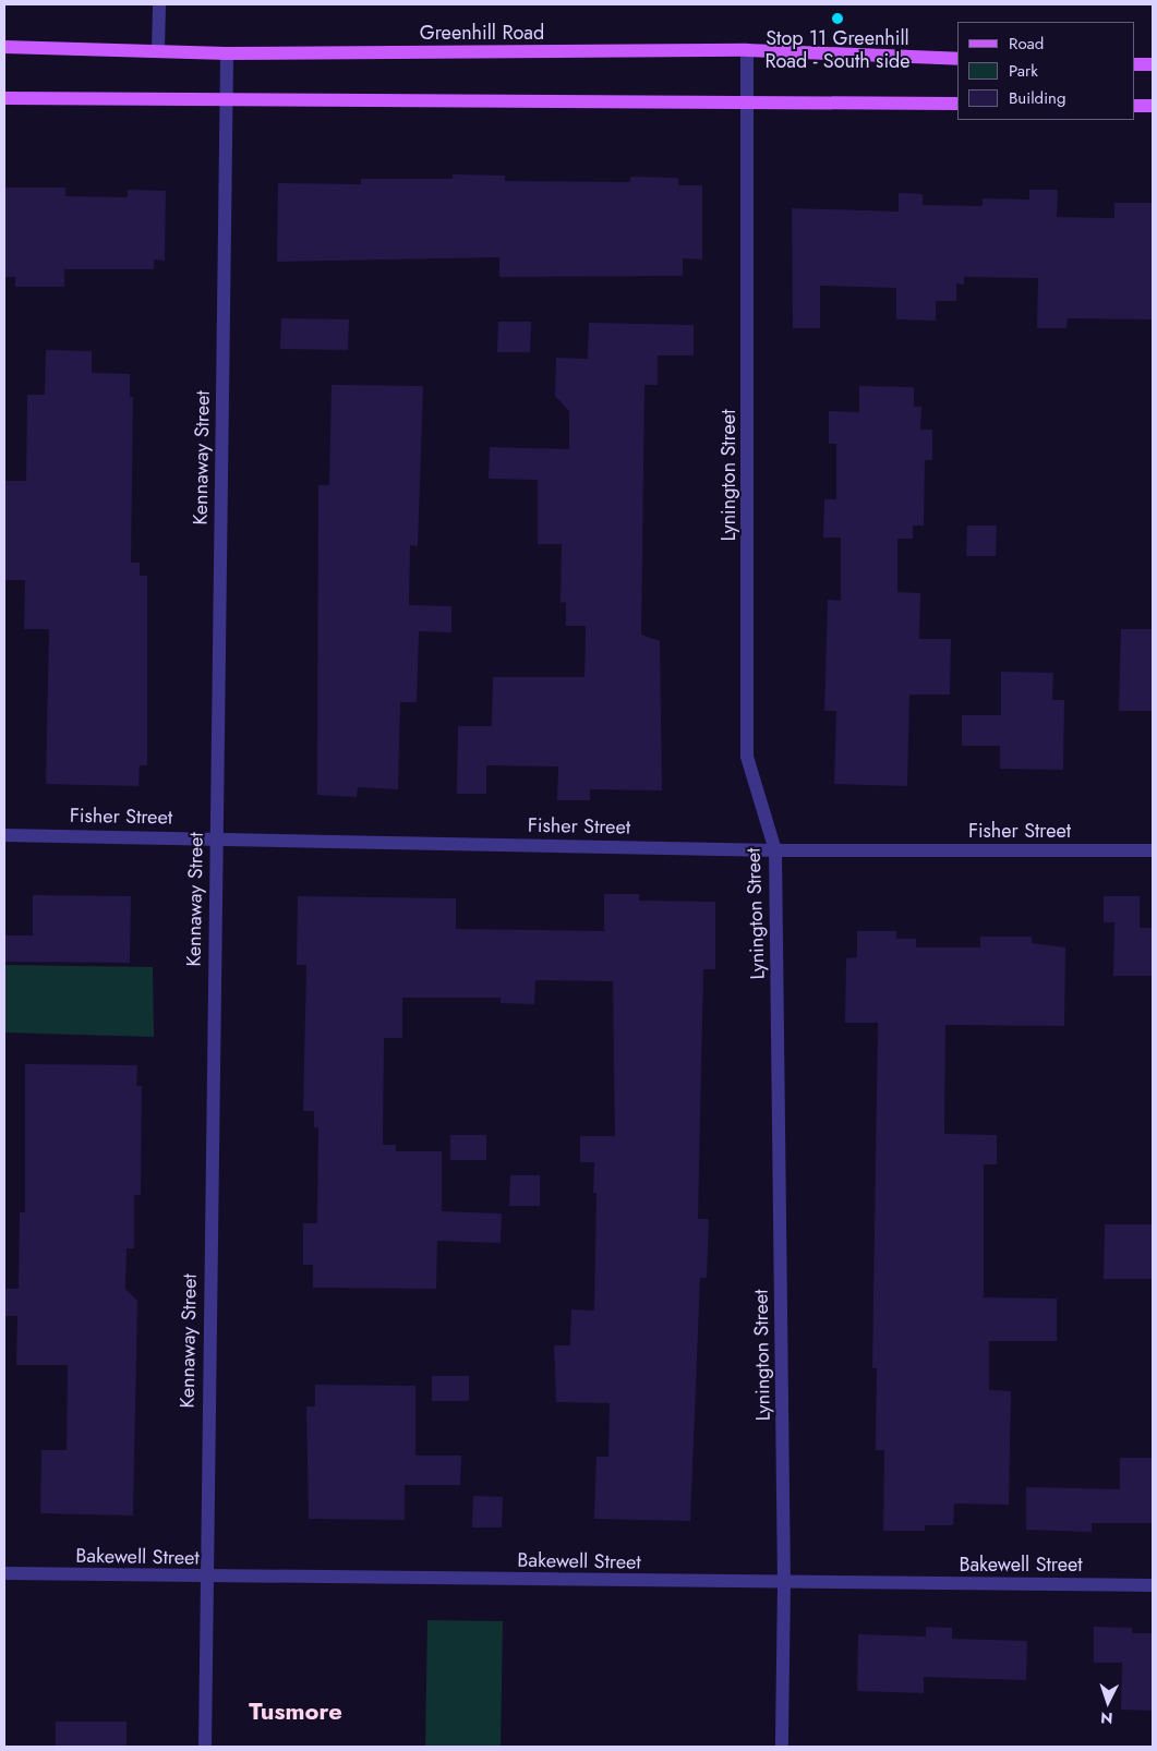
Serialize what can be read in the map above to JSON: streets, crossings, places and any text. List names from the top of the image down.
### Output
{
  "streets": {
    "main road": ["Greenhill Road"],
    "street": [
      "Kennaway Street",
      "Lynington Street",
      "Fisher Street",
      "Bakewell Street"
    ]
  },
  "crossings": [
    ["Greenhill Road", "Kennaway Street"],
    ["Greenhill Road", "Lynington Street"],
    ["Kennaway Street", "Fisher Street"],
    ["Kennaway Street", "Bakewell Street"],
    ["Lynington Street", "Fisher Street"],
    ["Lynington Street", "Bakewell Street"]
  ],
  "districts": ["Tusmore"],
  "places": ["Stop 11 Greenhill Road - South side"],
  "legend": ["Road", "Park", "Building"],
  "north": "bottom"
}
